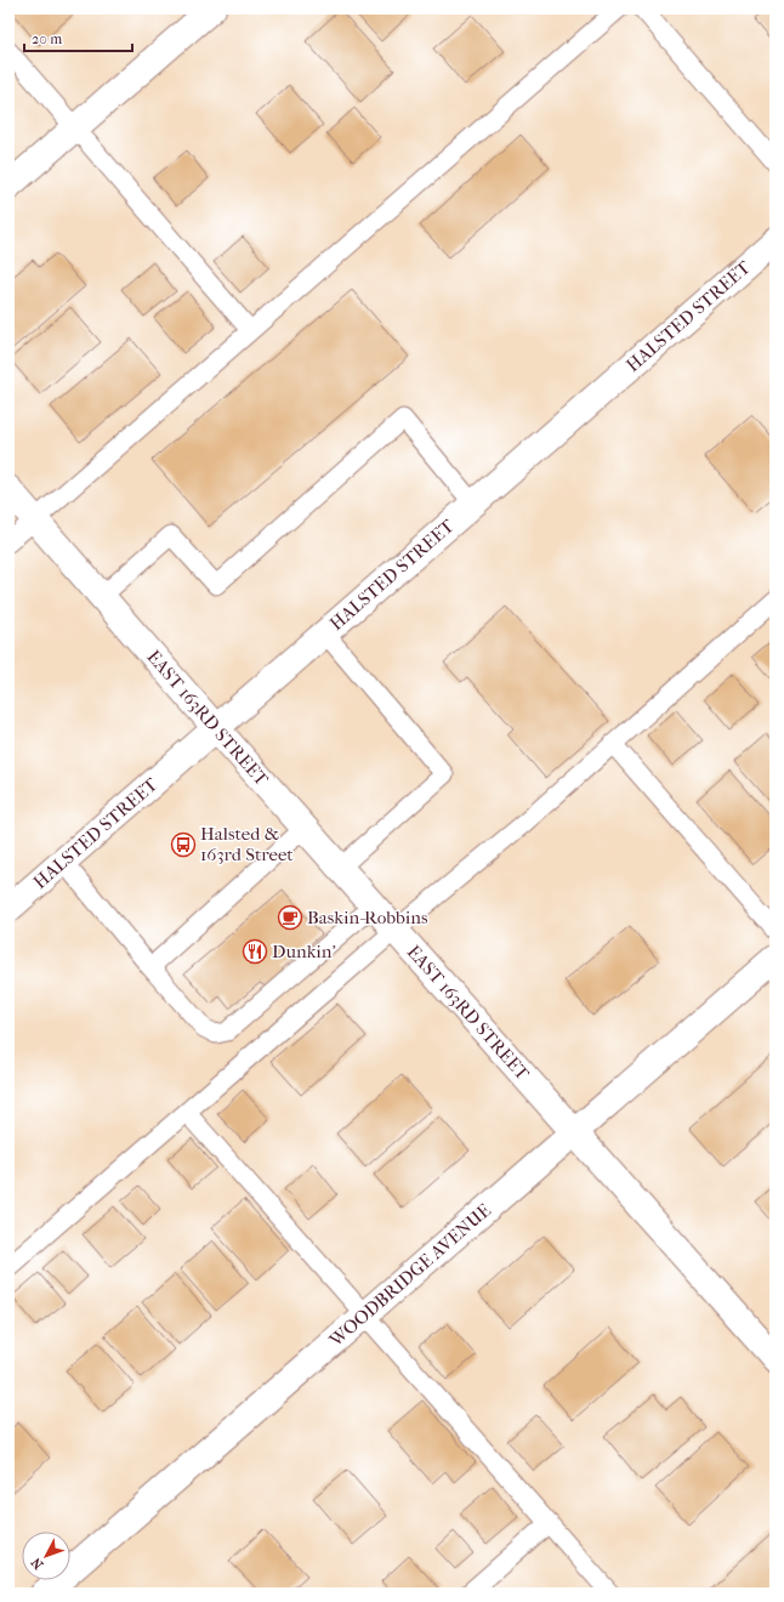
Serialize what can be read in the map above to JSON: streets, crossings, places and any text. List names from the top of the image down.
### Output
{
  "streets": {
    "street": ["HALSTED STREET", "EAST 163RD STREET", "WOODBRIDGE AVENUE"]
  },
  "crossings": [
    ["HALSTED STREET", "EAST 163RD STREET"],
    ["EAST 163RD STREET", "WOODBRIDGE AVENUE"]
  ],
  "places": {
    "bus stop": ["Halsted & 163rd Street"],
    "cafe": ["Baskin-Robbins"],
    "restaurant": ["Dunkin'"]
  },
  "scale_bar": "20 m",
  "north": "bottom left"
}
